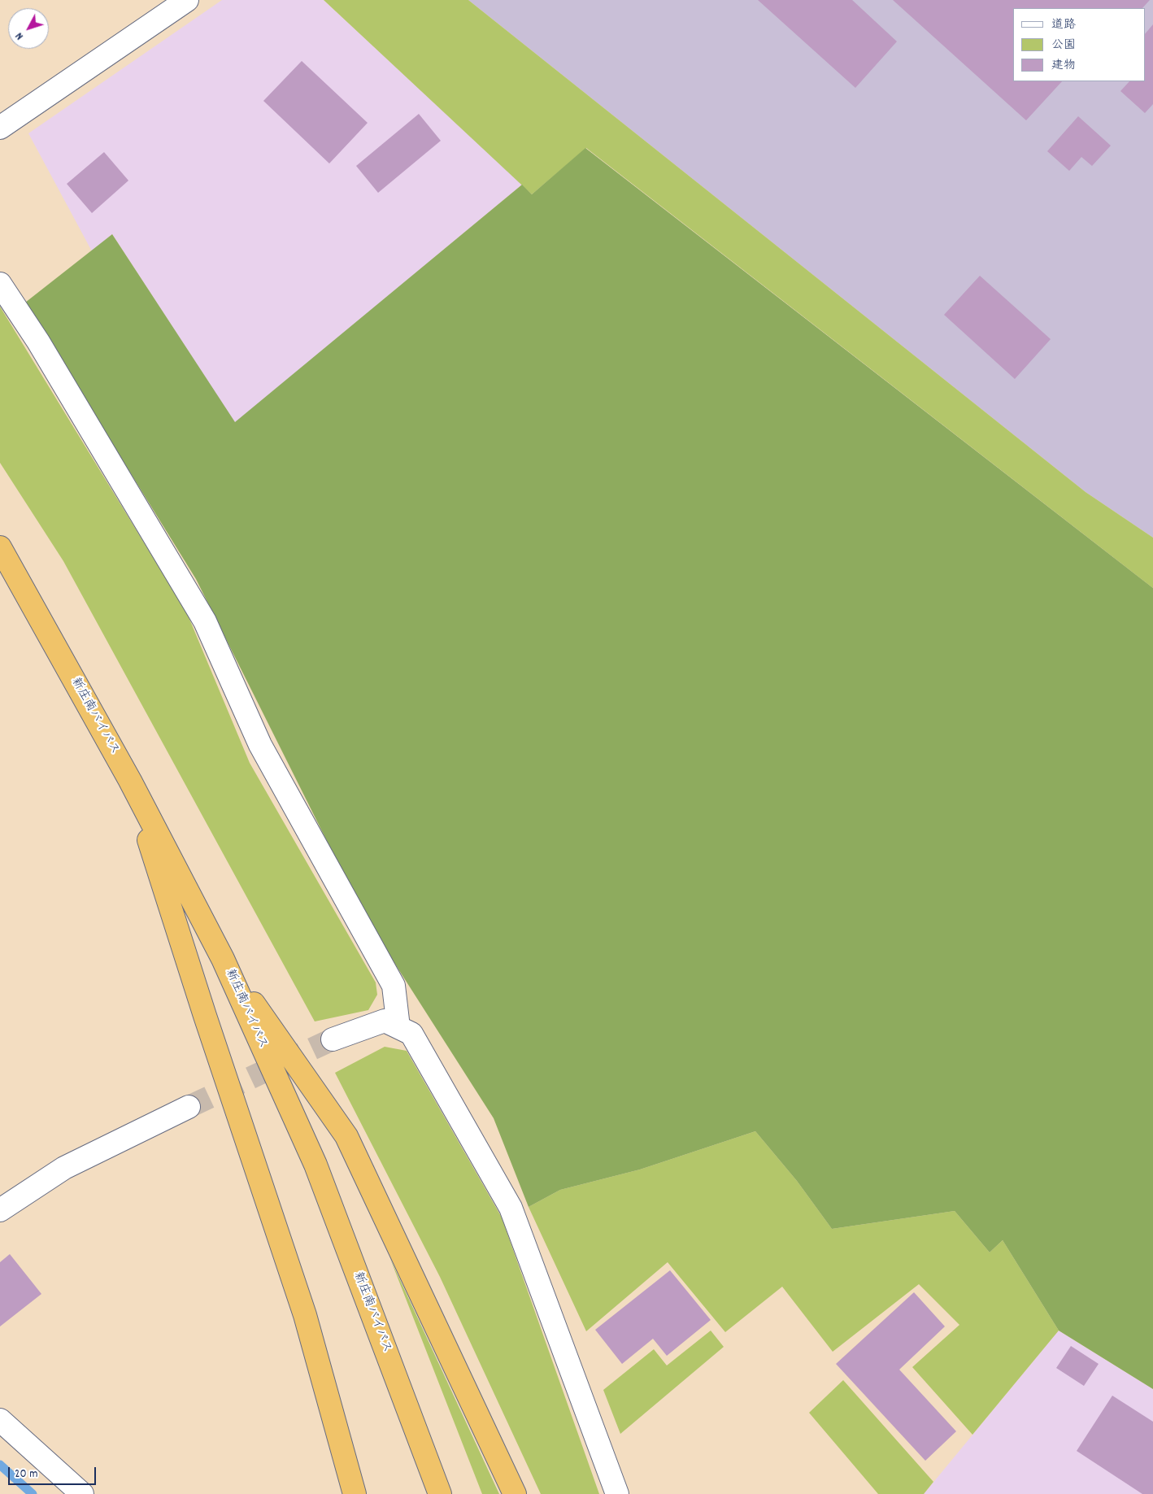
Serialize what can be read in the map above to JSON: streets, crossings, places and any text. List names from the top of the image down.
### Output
{
  "streets": {
    "highway": ["新庄南バイパス"]
  },
  "legend": ["道路", "公園", "建物"],
  "scale_bar": "20 m",
  "north": "bottom left"
}
